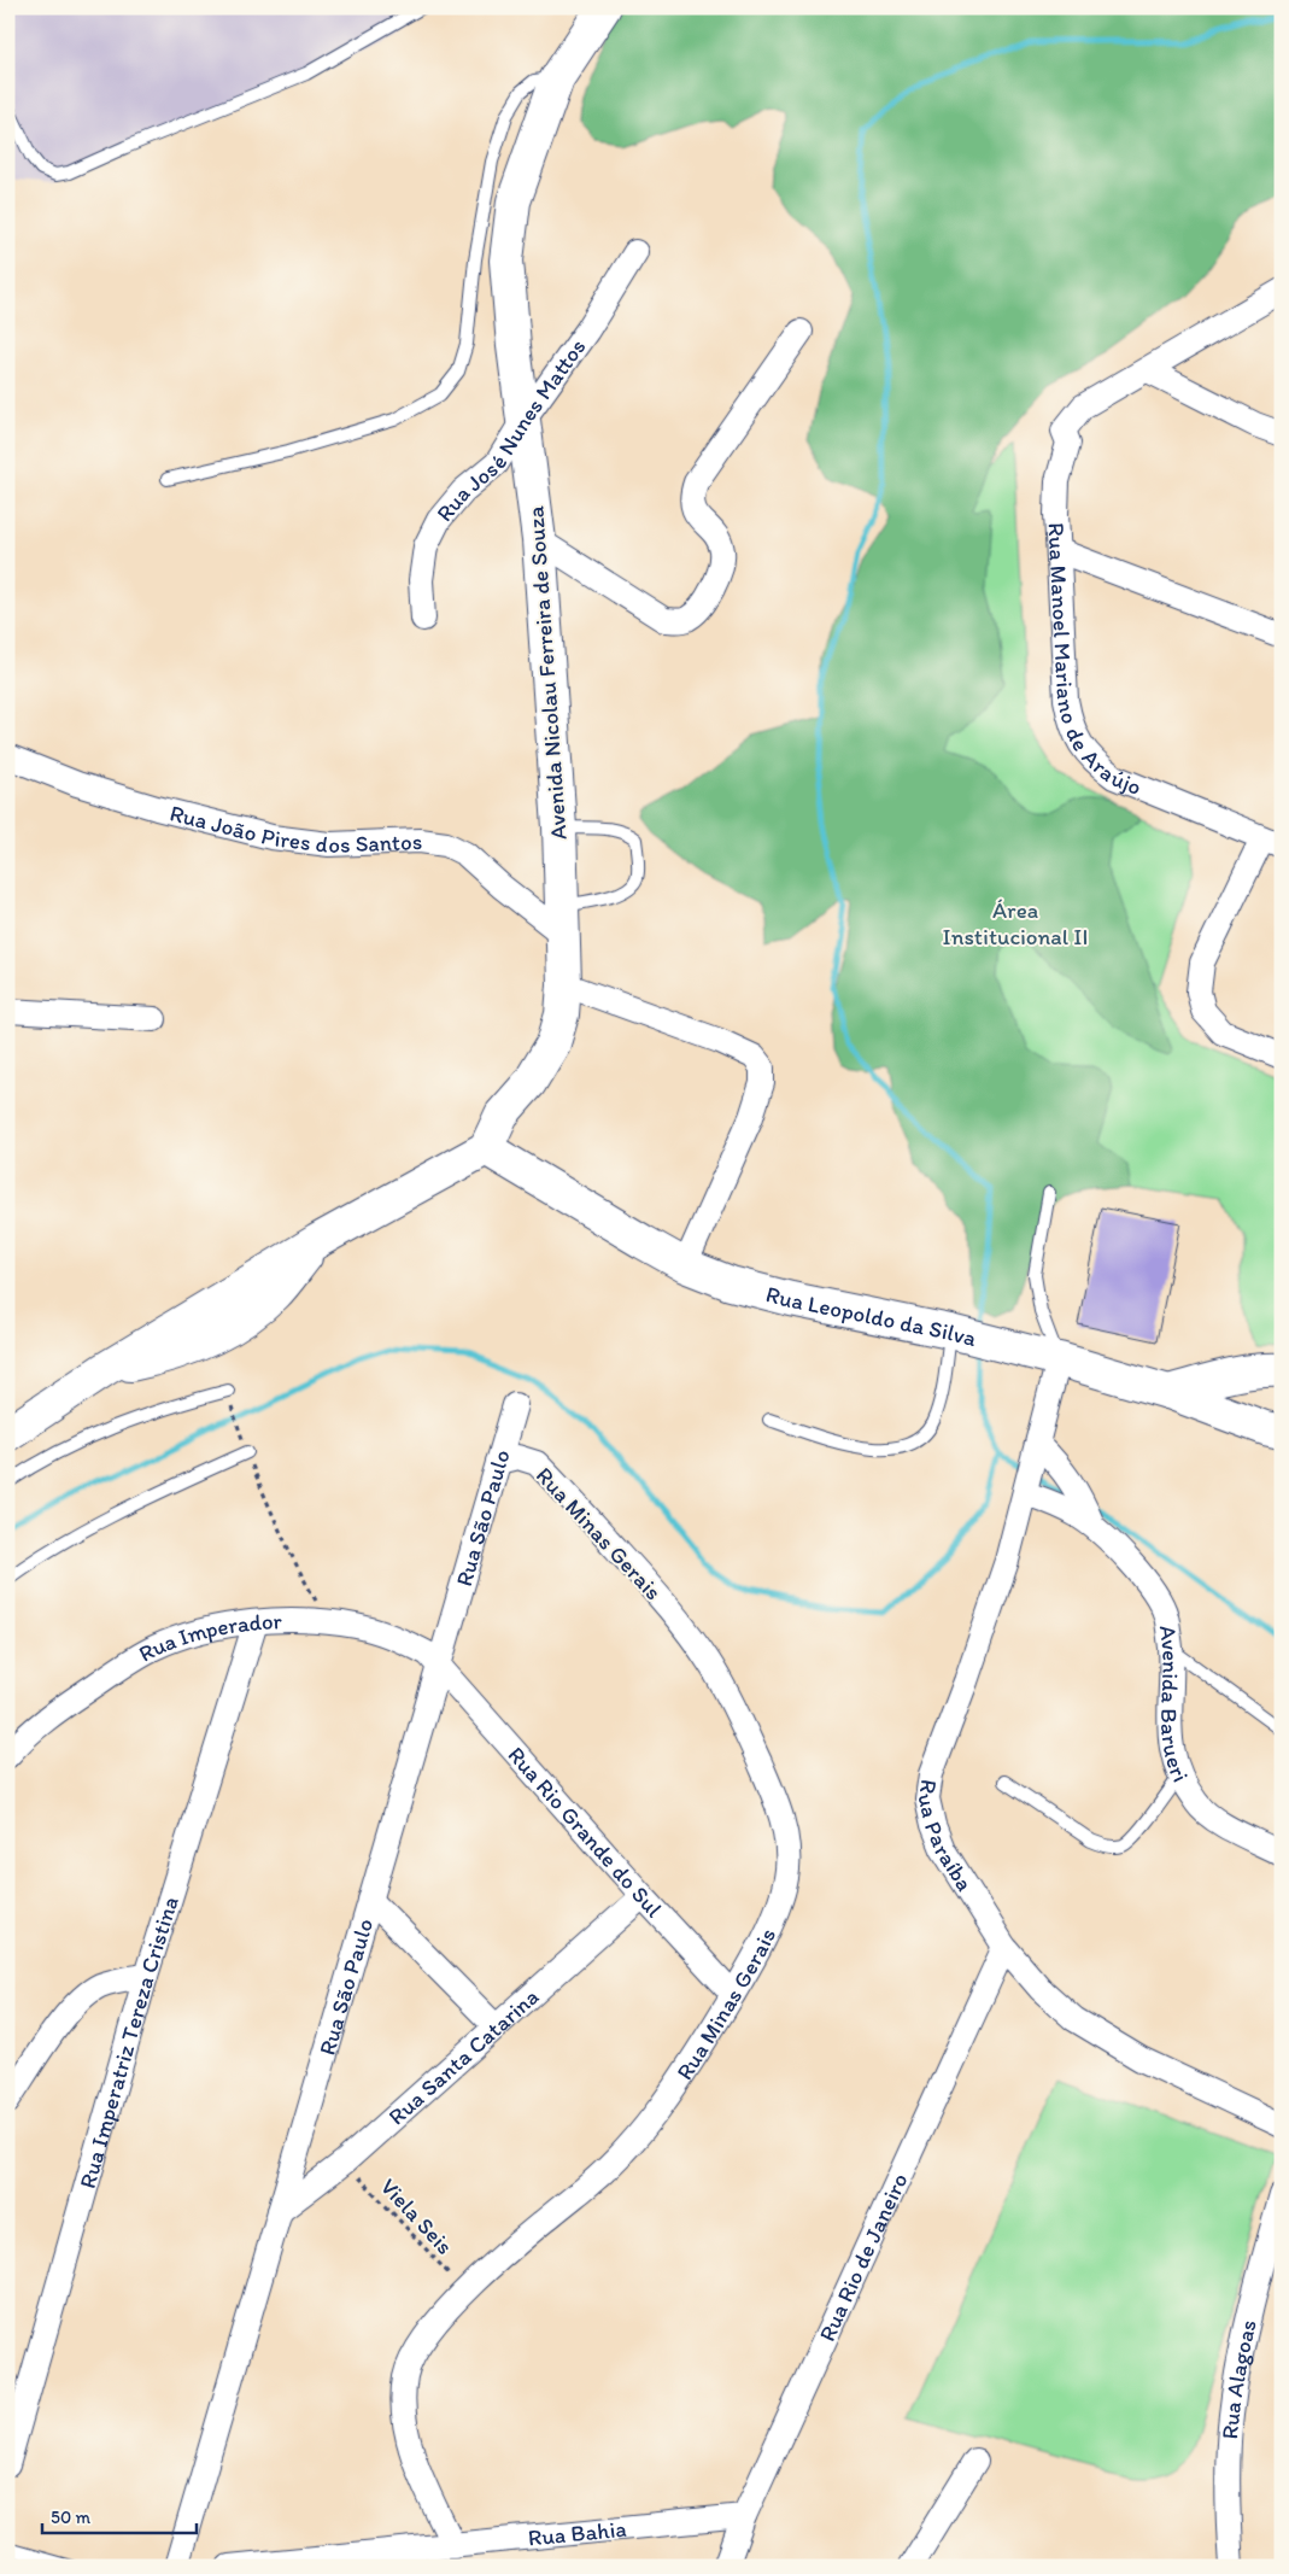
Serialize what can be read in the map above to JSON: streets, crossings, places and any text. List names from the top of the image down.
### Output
{
  "streets": {
    "street": [
      "Rua José Nunes Mattos",
      "Rua Manoel Mariano de Araújo",
      "Avenida Nicolau Ferreira de Souza",
      "Rua João Pires dos Santos",
      "Rua Leopoldo da Silva",
      "Rua São Paulo",
      "Rua Minas Gerais",
      "Rua Imperador",
      "Avenida Barueri",
      "Rua Rio Grande do Sul",
      "Rua Paraíba",
      "Rua Imperatriz Tereza Cristina",
      "Rua Santa Catarina",
      "Rua Rio de Janeiro",
      "Rua Alagoas",
      "Rua Bahia"
    ],
    "path": ["Viela Seis"]
  },
  "crossings": [
    ["Rua José Nunes Mattos", "Avenida Nicolau Ferreira de Souza"],
    ["Avenida Nicolau Ferreira de Souza", "Rua João Pires dos Santos"],
    ["Avenida Nicolau Ferreira de Souza", "Rua Leopoldo da Silva"],
    ["Rua Leopoldo da Silva", "Rua Paraíba"],
    ["Rua São Paulo", "Rua Minas Gerais"],
    ["Rua São Paulo", "Rua Imperador"],
    ["Rua São Paulo", "Rua Rio Grande do Sul"],
    ["Rua São Paulo", "Rua Santa Catarina"],
    ["Rua Minas Gerais", "Rua Rio Grande do Sul"],
    ["Rua Minas Gerais", "Viela Seis"],
    ["Rua Minas Gerais", "Rua Bahia"],
    ["Rua Imperador", "Rua Rio Grande do Sul"],
    ["Rua Imperador", "Rua Imperatriz Tereza Cristina"],
    ["Avenida Barueri", "Rua Paraíba"],
    ["Rua Rio Grande do Sul", "Rua Santa Catarina"],
    ["Rua Paraíba", "Rua Rio de Janeiro"],
    ["Rua Santa Catarina", "Viela Seis"],
    ["Rua Rio de Janeiro", "Rua Bahia"]
  ],
  "parks": ["Área Institucional II"],
  "scale_bar": "50 m"
}
